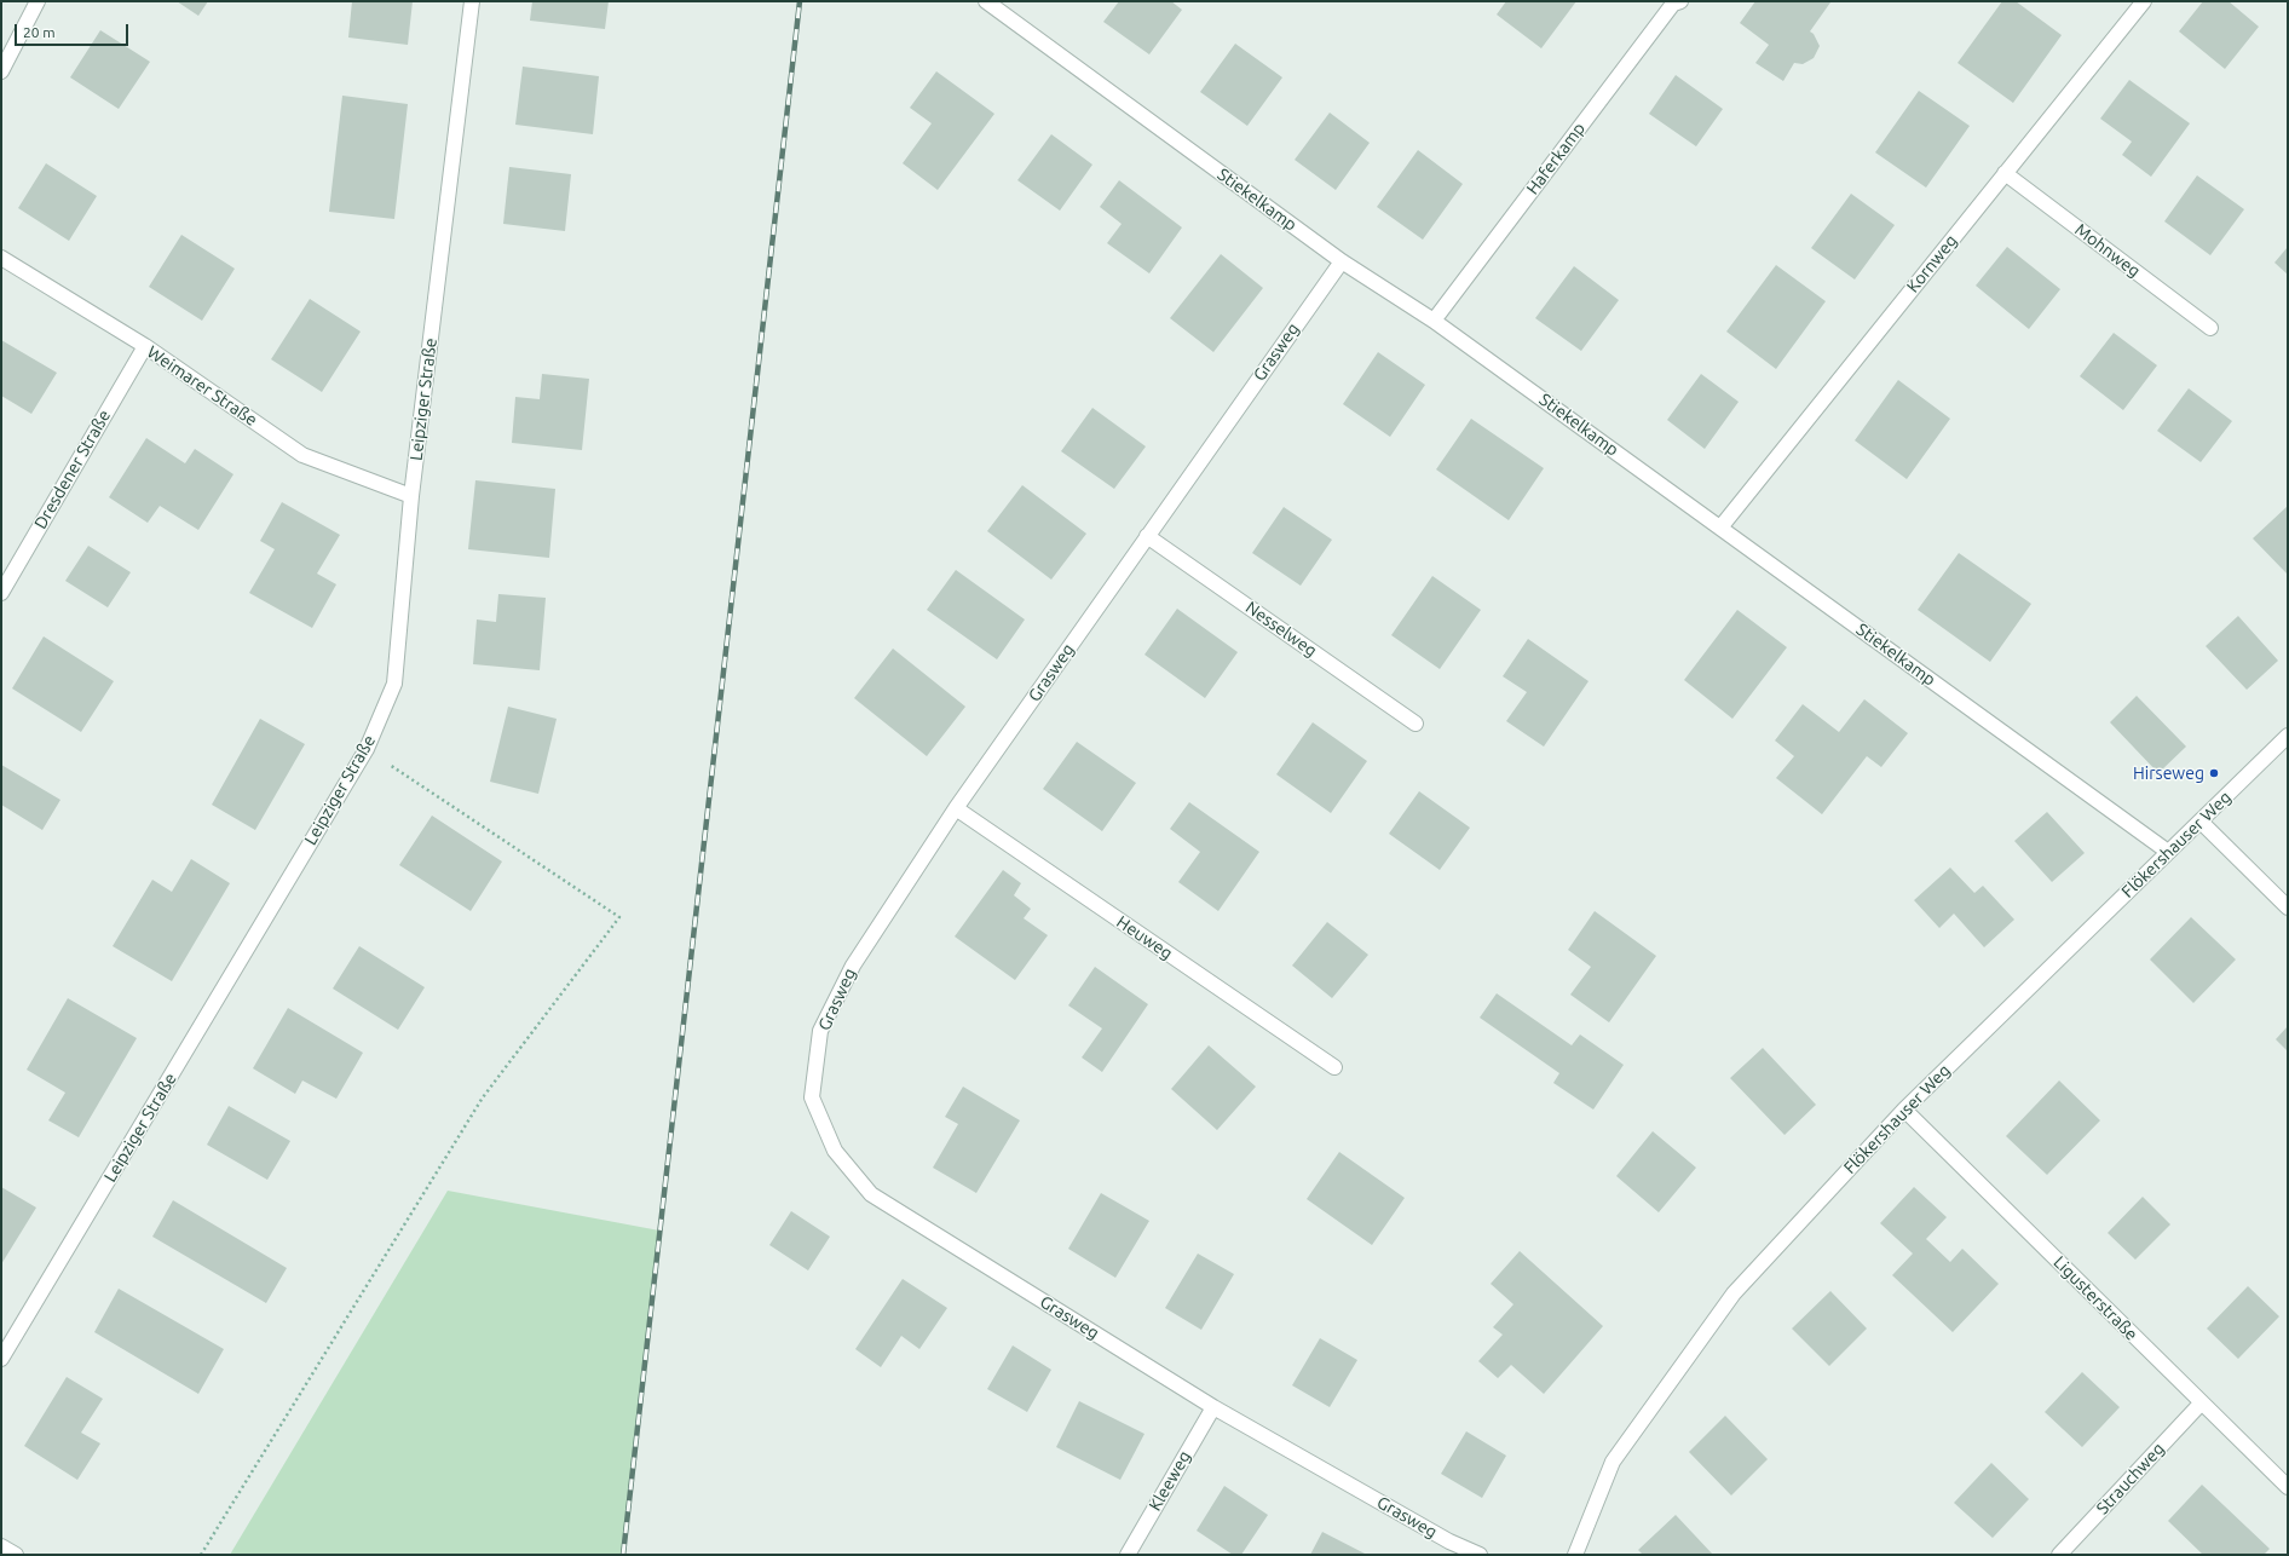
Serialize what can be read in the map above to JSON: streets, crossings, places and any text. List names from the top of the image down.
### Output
{
  "streets": {
    "street": [
      "Haferkamp",
      "Stiekelkamp",
      "Mohnweg",
      "Kornweg",
      "Grasweg",
      "Weimarer Straße",
      "Leipziger Straße",
      "Dresdener Straße",
      "Nesselweg",
      "Flökershauser Weg",
      "Heuweg",
      "Ligusterstraße",
      "Strauchweg",
      "Kleeweg"
    ]
  },
  "crossings": [
    ["Haferkamp", "Stiekelkamp"],
    ["Stiekelkamp", "Kornweg"],
    ["Stiekelkamp", "Grasweg"],
    ["Stiekelkamp", "Flökershauser Weg"],
    ["Mohnweg", "Kornweg"],
    ["Grasweg", "Nesselweg"],
    ["Grasweg", "Heuweg"],
    ["Grasweg", "Kleeweg"],
    ["Weimarer Straße", "Leipziger Straße"],
    ["Weimarer Straße", "Dresdener Straße"],
    ["Flökershauser Weg", "Ligusterstraße"],
    ["Ligusterstraße", "Strauchweg"]
  ],
  "places": ["Hirseweg"],
  "scale_bar": "20 m"
}
